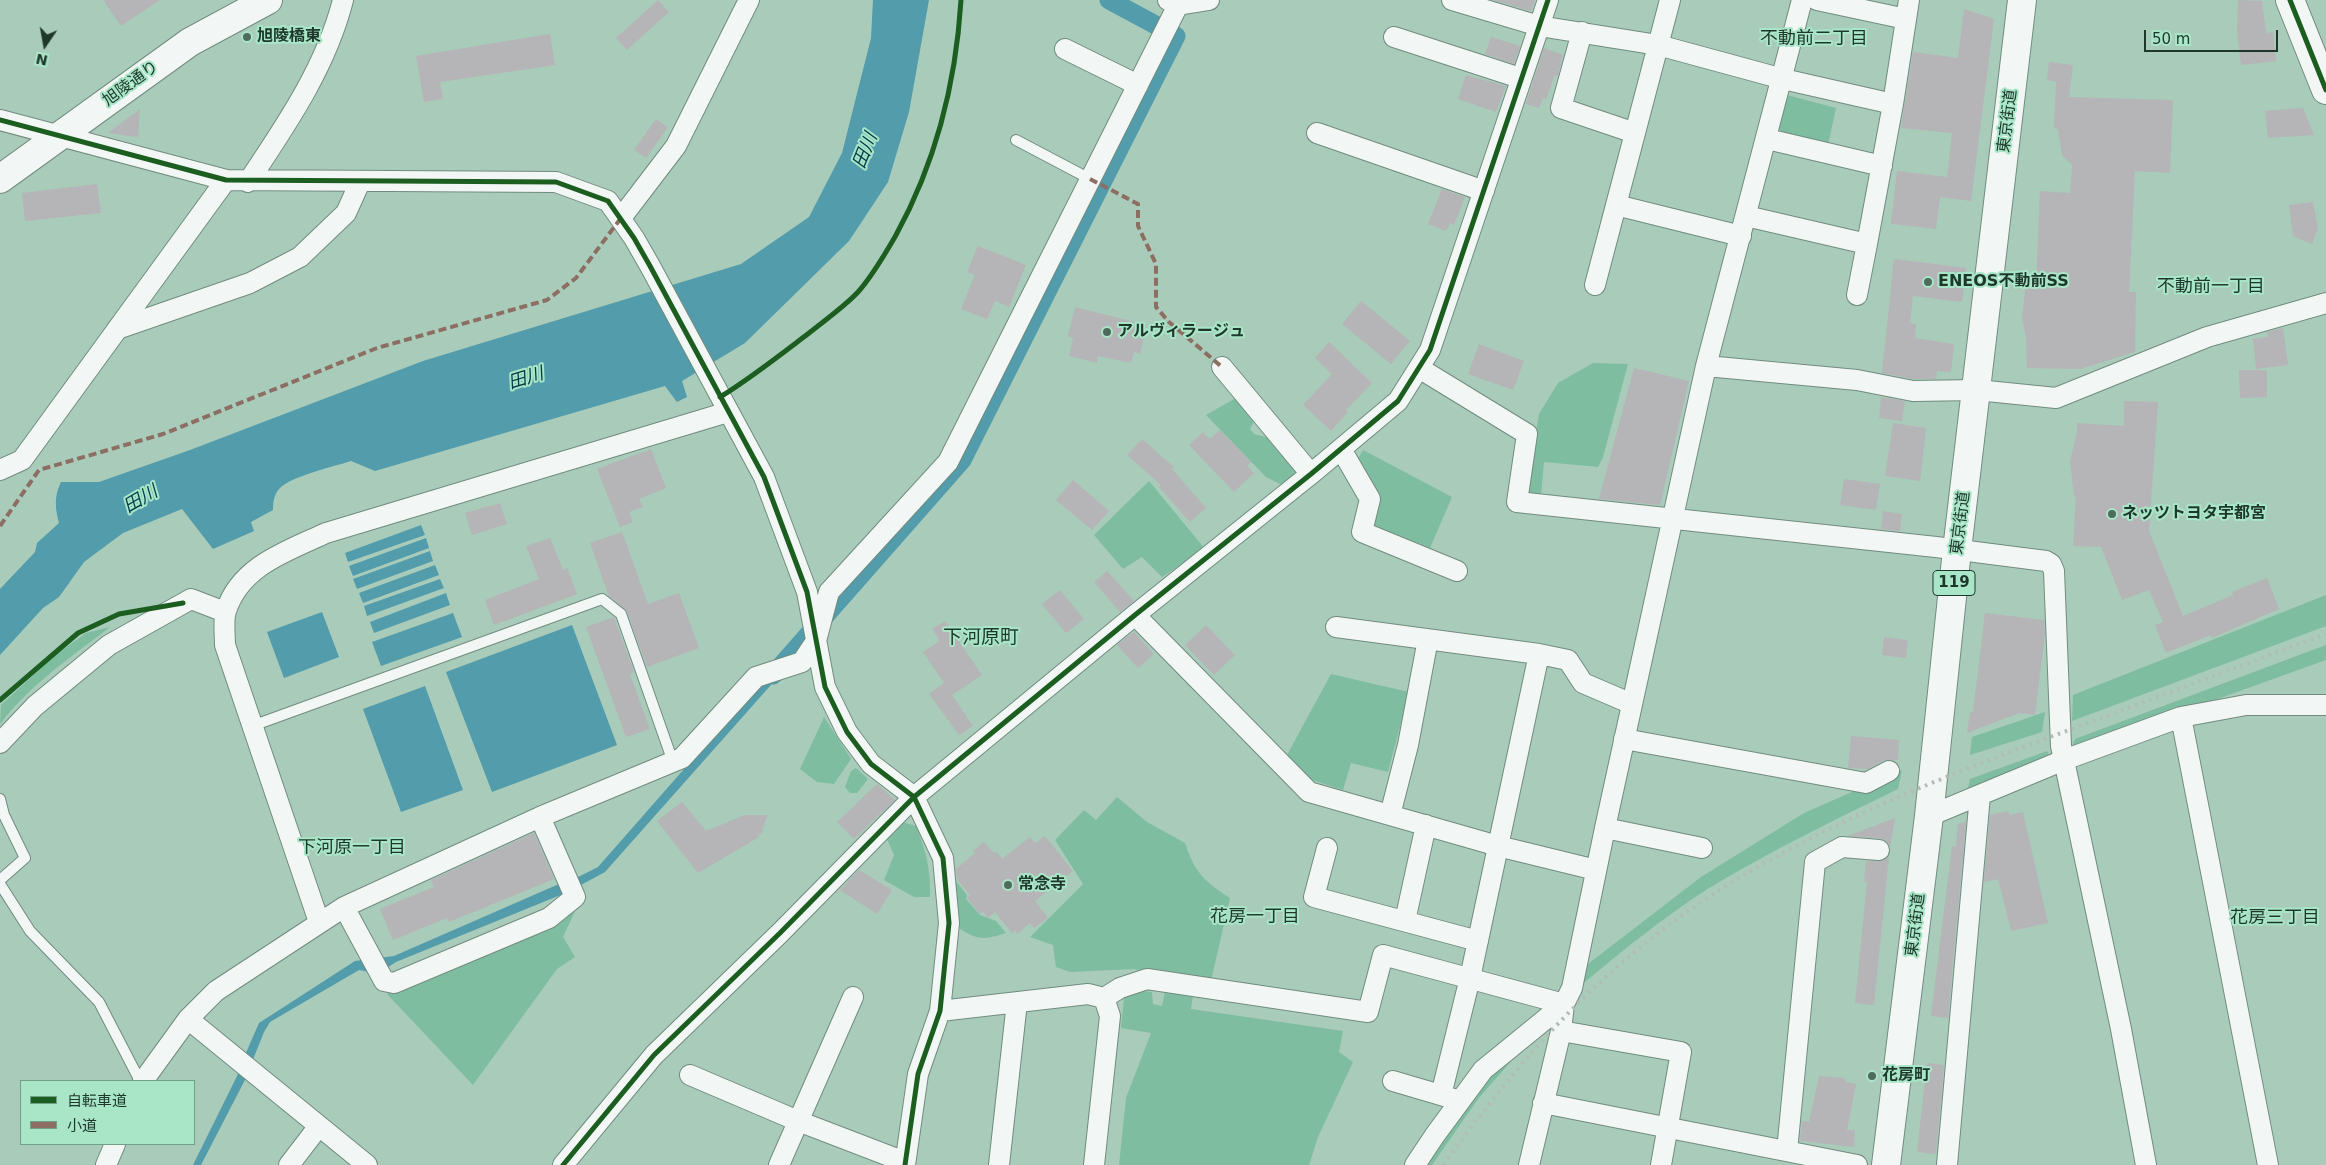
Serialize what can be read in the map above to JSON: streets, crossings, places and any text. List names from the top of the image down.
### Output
{
  "streets": {
    "main road": ["旭陵通り", "東京街道", "119"]
  },
  "districts": [
    "不動前二丁目",
    "不動前一丁目",
    "下河原町",
    "下河原一丁目",
    "花房一丁目",
    "花房三丁目"
  ],
  "water": ["田川"],
  "places": [
    "旭陵橋東",
    "ENEOS不動前SS",
    "アルヴィラージュ",
    "ネッツトヨタ宇都宮",
    "常念寺",
    "花房町"
  ],
  "legend": ["自転車道", "小道"],
  "scale_bar": "50 m",
  "north": "bottom"
}
